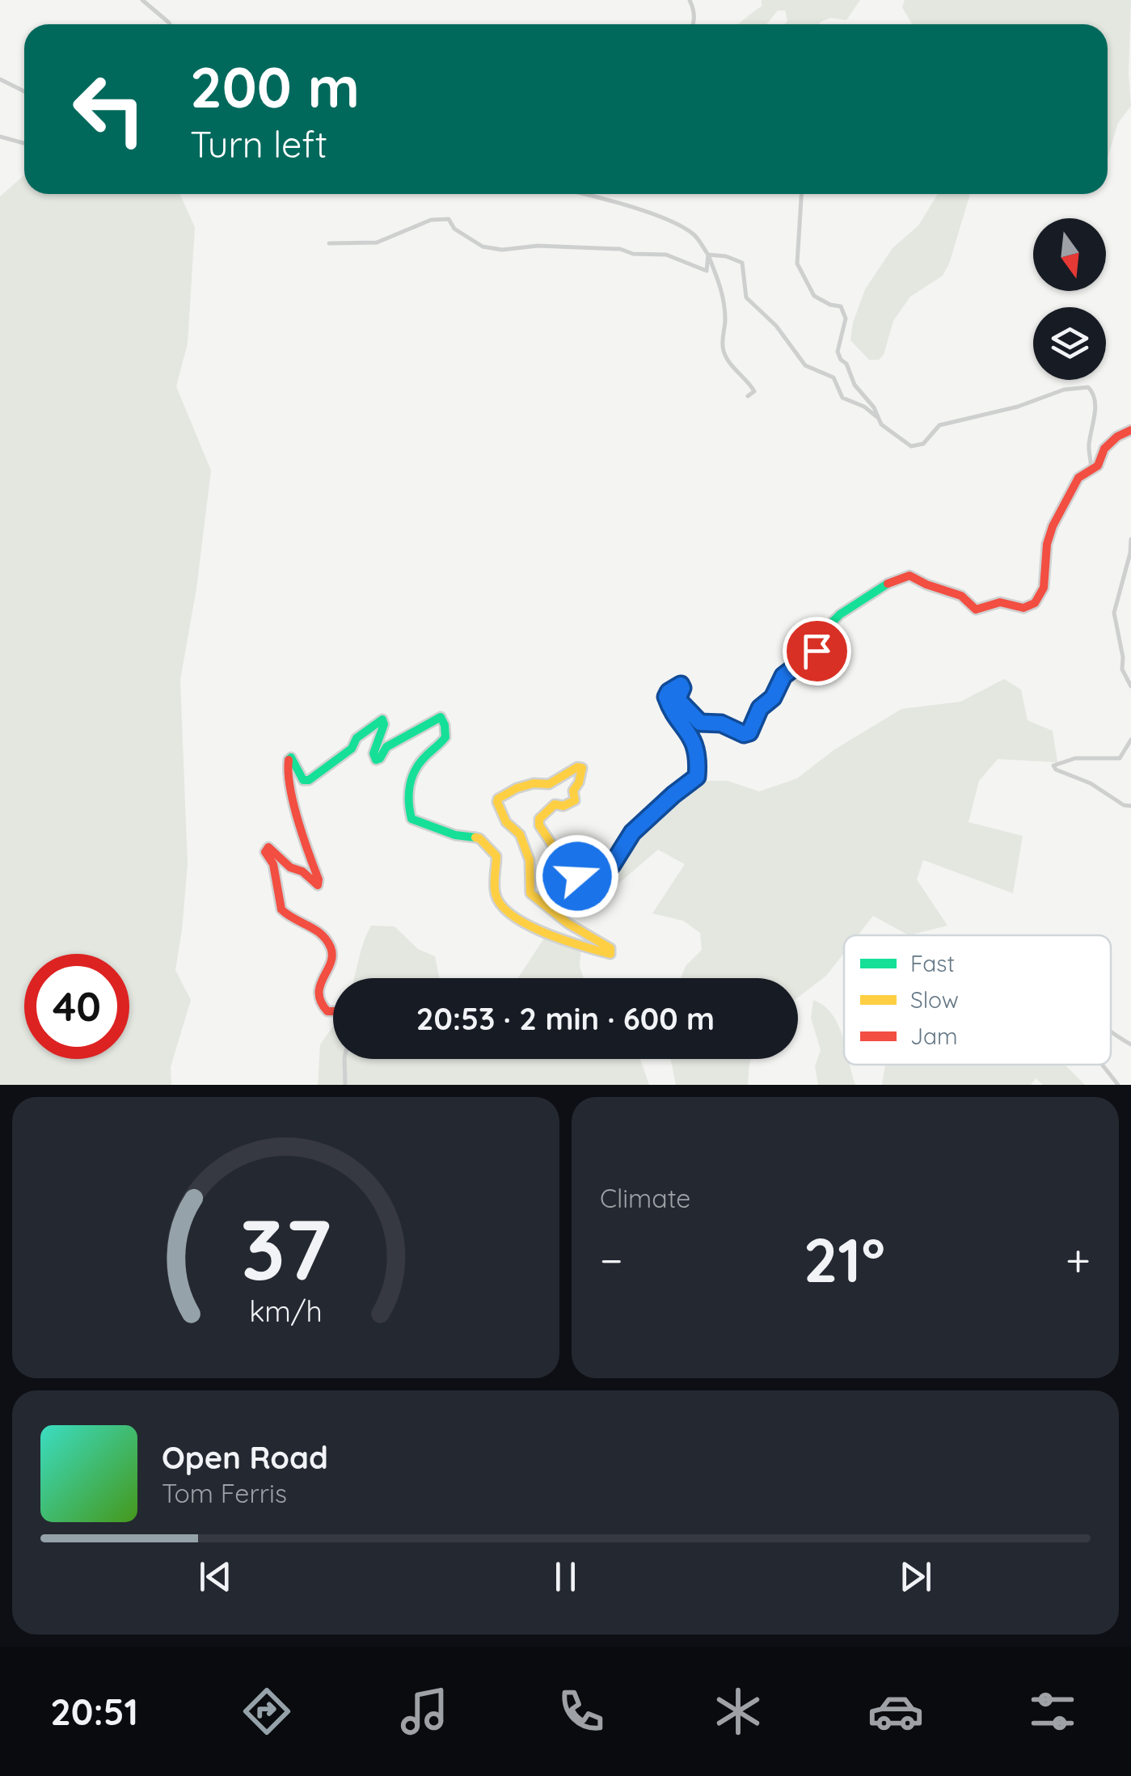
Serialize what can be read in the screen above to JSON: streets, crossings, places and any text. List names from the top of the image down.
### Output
{
  "legend": ["Fast", "Slow", "Jam"],
  "north": "bottom",
  "page": {
    "turn": ["200 m", "Turn left"],
    "limit": "40",
    "trip": "20:53 · 2 min · 600 m",
    "tile": "Climate",
    "heat": ["−", "21°", "+"],
    "song": ["Open Road", "Tom Ferris"],
    "tabs": "20:51",
    "gauge": ["37", "km/h"]
  }
}
